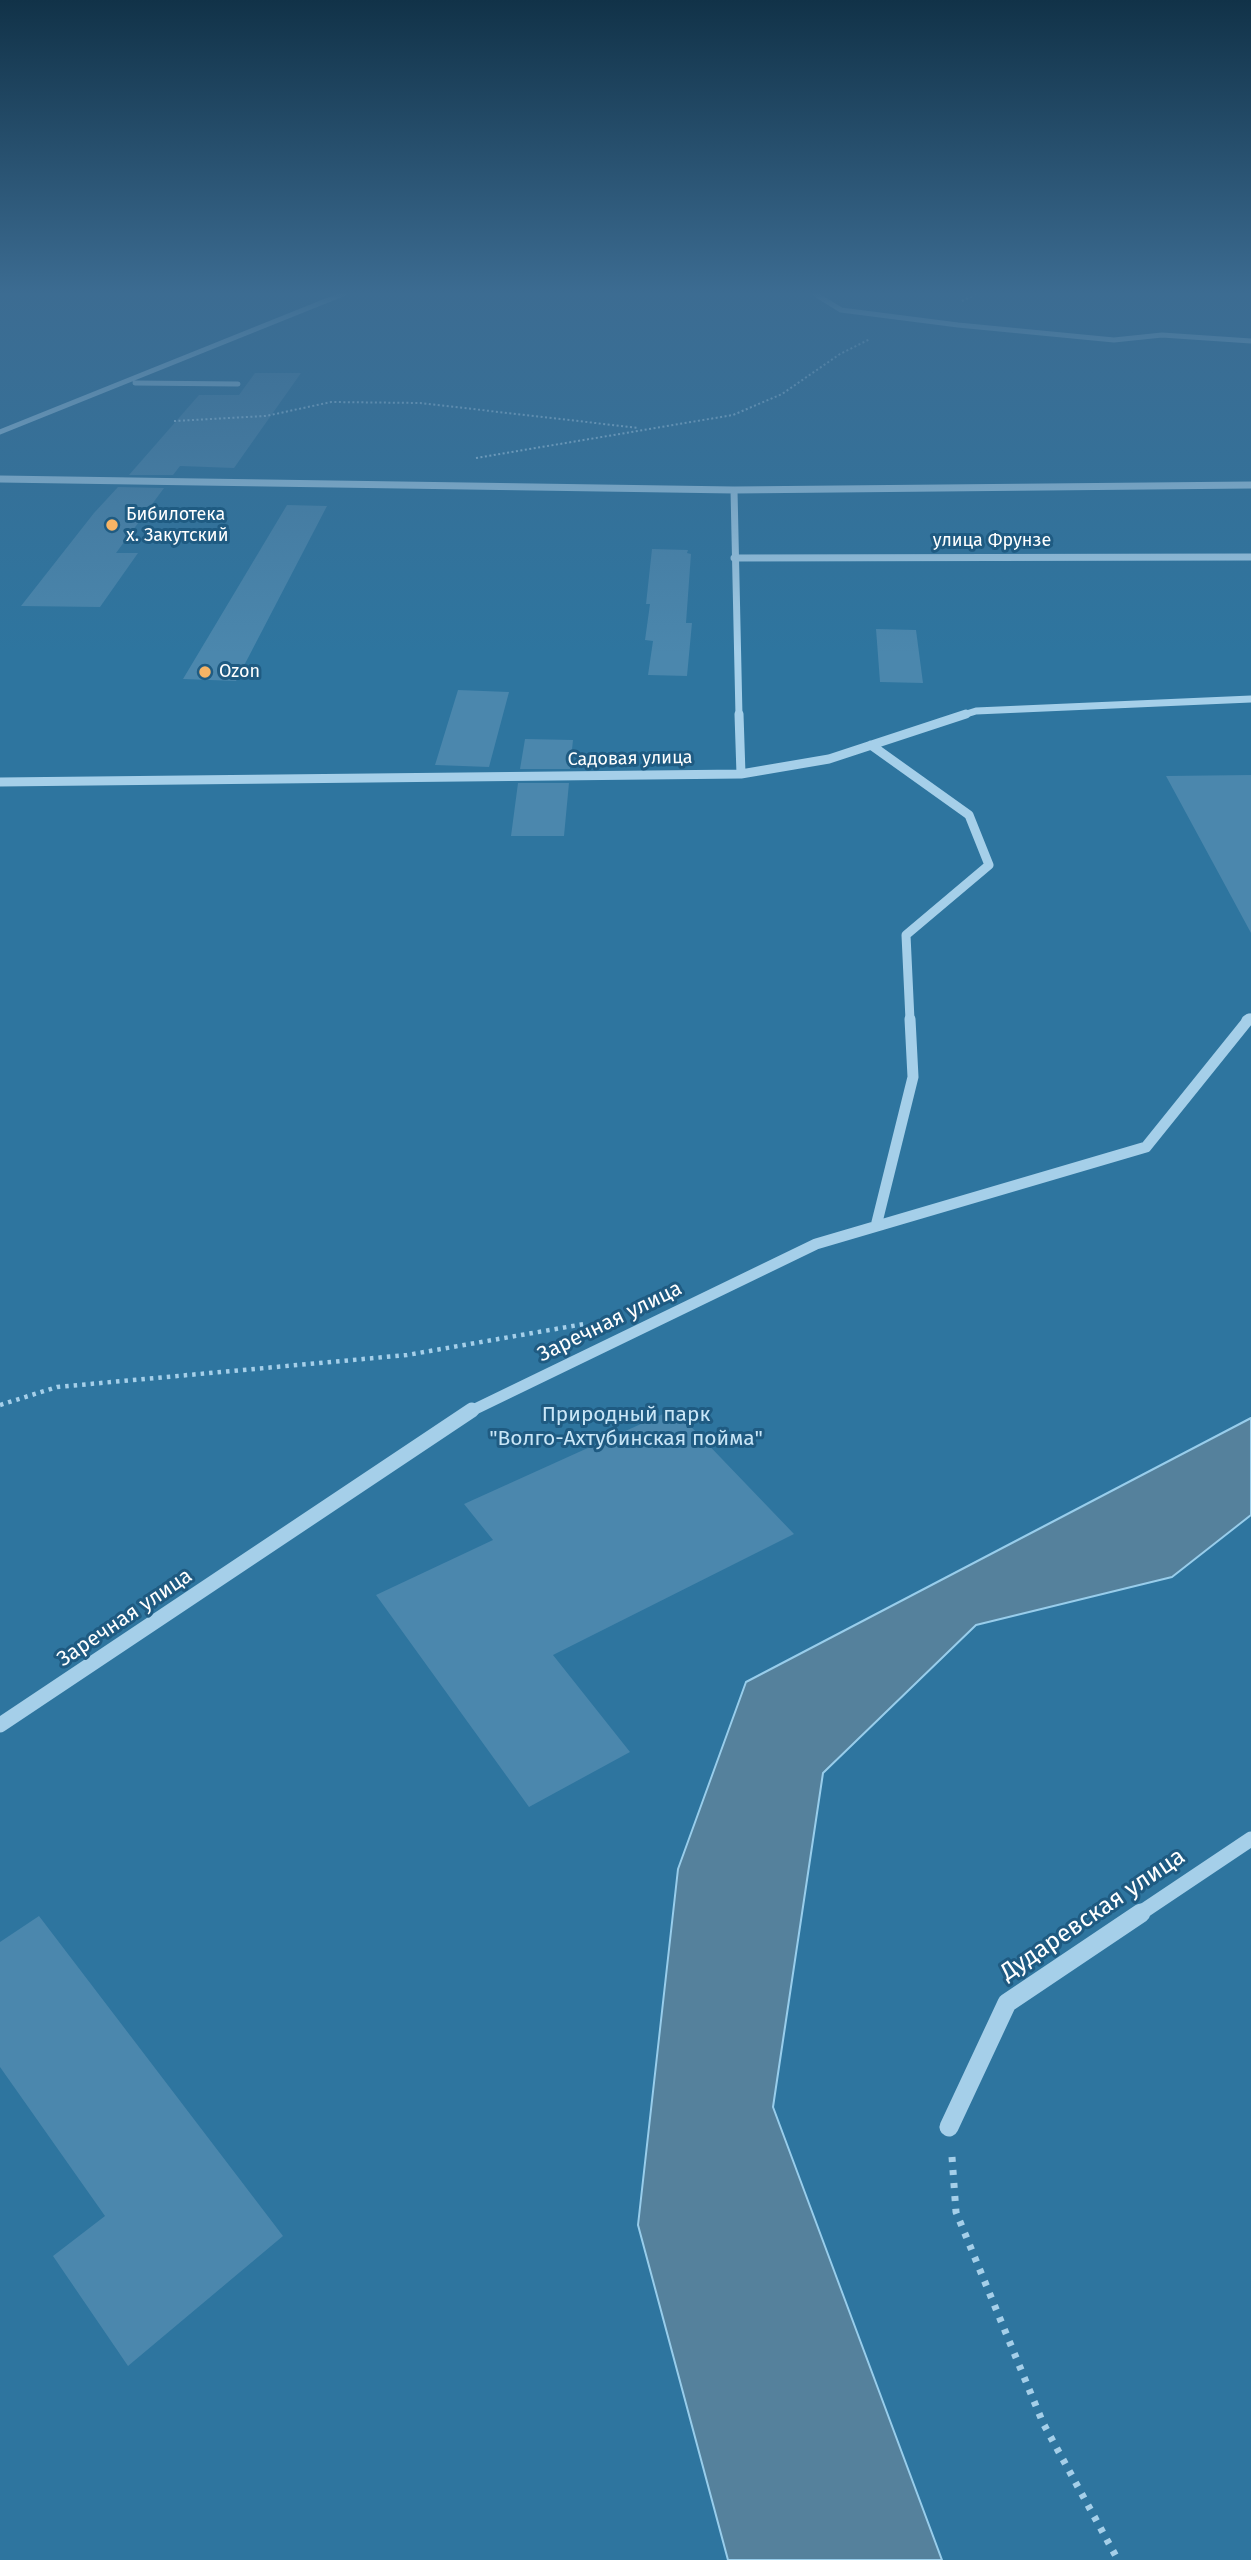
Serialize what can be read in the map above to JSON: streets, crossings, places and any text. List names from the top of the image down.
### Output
{
  "streets": {
    "street": [
      "улица Фрунзе",
      "Садовая улица",
      "Заречная улица",
      "Дударевская улица"
    ]
  },
  "parks": ["Природный парк \"Волго-Ахтубинская пойма\""],
  "places": ["Бибилотека х. Закутский", "Ozon"]
}
